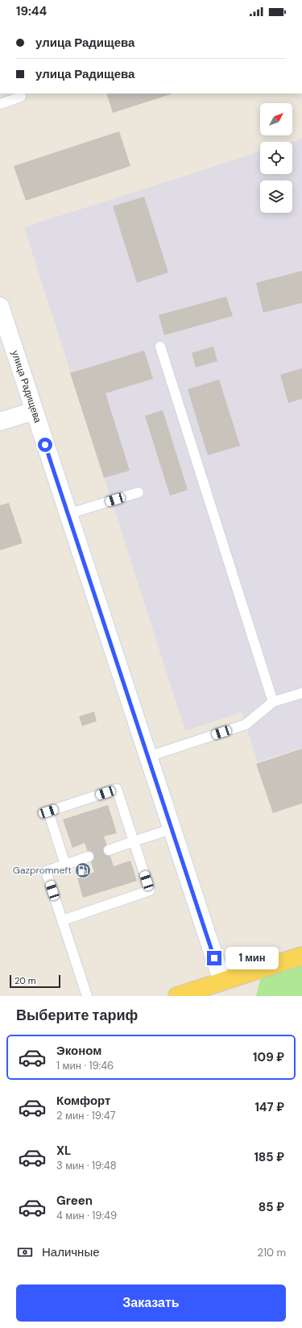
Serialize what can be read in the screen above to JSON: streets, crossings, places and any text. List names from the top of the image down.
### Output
{
  "streets": {
    "street": ["улица Радищева"]
  },
  "places": {
    "fuel station": ["Gazpromneft"]
  },
  "scale_bar": "20 m",
  "north": "top right",
  "page": {
    "status": "19:44",
    "banner": ["улица Радищева", "улица Радищева"],
    "bubble": "1 мин",
    "scale": "20 m",
    "heading": "Выберите тариф",
    "list": [
      {
        "name": "Эконом",
        "note": "1 мин · 19:46",
        "value": "109 ₽"
      },
      {
        "name": "Комфорт",
        "note": "2 мин · 19:47",
        "value": "147 ₽"
      },
      {
        "name": "XL",
        "note": "3 мин · 19:48",
        "value": "185 ₽"
      },
      {
        "name": "Green",
        "note": "4 мин · 19:49",
        "value": "85 ₽"
      }
    ],
    "pay": ["Наличные", "210 m"],
    "buttons": "Заказать"
  }
}
